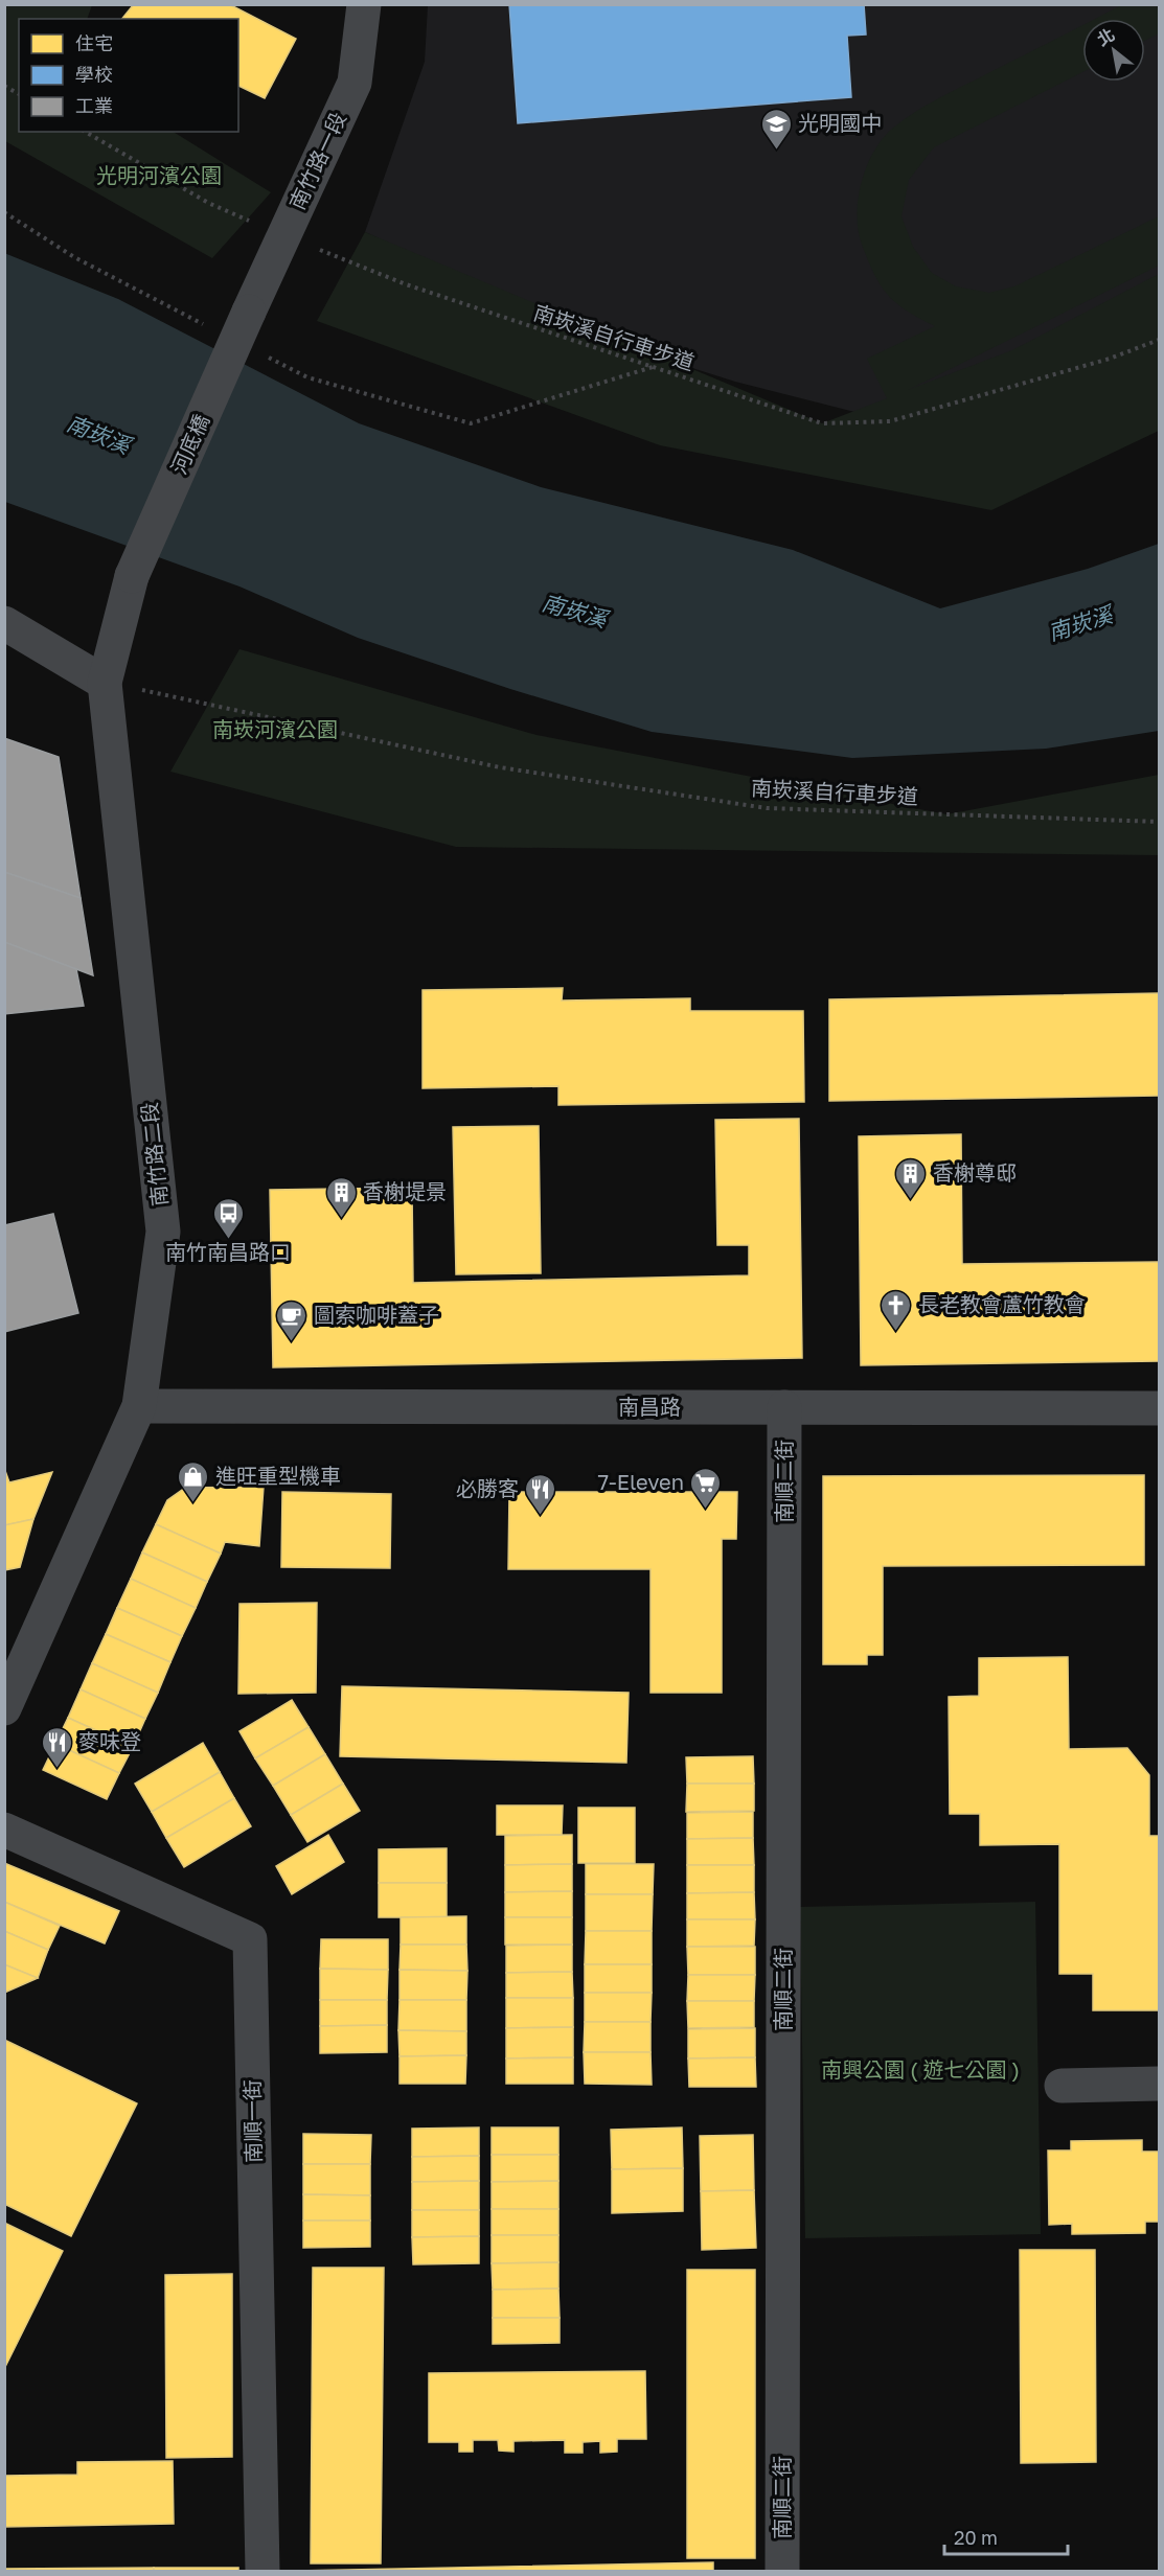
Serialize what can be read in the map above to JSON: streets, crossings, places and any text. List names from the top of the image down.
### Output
{
  "streets": {
    "street": [
      "南竹路一段",
      "河底橋",
      "南竹路二段",
      "南昌路",
      "南順二街",
      "南順一街"
    ],
    "path": ["南崁溪自行車步道"]
  },
  "crossings": [
    ["南竹路一段", "南崁溪自行車步道"],
    ["南竹路一段", "河底橋"],
    ["南崁溪自行車步道", "南竹路二段"],
    ["河底橋", "南竹路二段"],
    ["南竹路二段", "南昌路"],
    ["南昌路", "南順二街"]
  ],
  "water": ["南崁溪"],
  "parks": ["光明河濱公園", "南崁河濱公園", "南興公園 ( 遊七公園 )"],
  "places": {
    "school or university": ["光明國中"],
    "building": ["香榭尊邸", "香榭堤景"],
    "bus stop": ["南竹南昌路口"],
    "church": ["長老教會蘆竹教會"],
    "cafe": ["圖索咖啡蓋子"],
    "shop": ["進旺重型機車"],
    "supermarket": ["7-Eleven"],
    "restaurant": ["必勝客", "麥味登"]
  },
  "legend": ["住宅", "學校", "工業"],
  "scale_bar": "20 m",
  "north": "top left"
}
